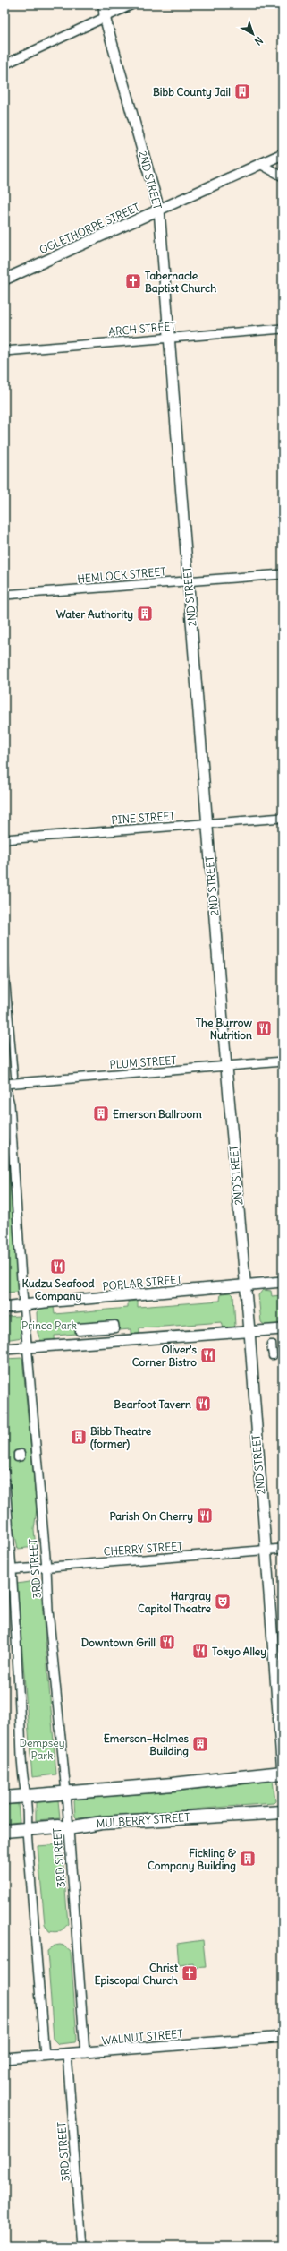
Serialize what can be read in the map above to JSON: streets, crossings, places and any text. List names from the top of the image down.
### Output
{
  "streets": {
    "main road": ["MULBERRY STREET"],
    "street": [
      "2ND STREET",
      "OGLETHORPE STREET",
      "ARCH STREET",
      "HEMLOCK STREET",
      "PINE STREET",
      "PLUM STREET",
      "POPLAR STREET",
      "CHERRY STREET",
      "3RD STREET",
      "WALNUT STREET"
    ]
  },
  "crossings": [
    ["2ND STREET", "OGLETHORPE STREET"],
    ["2ND STREET", "ARCH STREET"],
    ["2ND STREET", "HEMLOCK STREET"],
    ["2ND STREET", "PINE STREET"],
    ["2ND STREET", "PLUM STREET"],
    ["2ND STREET", "POPLAR STREET"],
    ["2ND STREET", "CHERRY STREET"],
    ["PLUM STREET", "3RD STREET"],
    ["POPLAR STREET", "3RD STREET"],
    ["CHERRY STREET", "3RD STREET"],
    ["3RD STREET", "MULBERRY STREET"],
    ["3RD STREET", "WALNUT STREET"]
  ],
  "parks": ["Prince Park", "Dempsey Park"],
  "places": {
    "building": [
      "Bibb County Jail",
      "Water Authority",
      "Emerson Ballroom",
      "Bibb Theatre (former)",
      "Emerson–Holmes Building",
      "Fickling & Company Building"
    ],
    "church": ["Tabernacle Baptist Church", "Christ Episcopal Church"],
    "restaurant": [
      "The Burrow Nutrition",
      "Kudzu Seafood Company",
      "Oliver's Corner Bistro",
      "Bearfoot Tavern",
      "Parish On Cherry",
      "Downtown Grill",
      "Tokyo Alley"
    ],
    "theatre": ["Hargray Capitol Theatre"]
  },
  "north": "bottom right"
}
